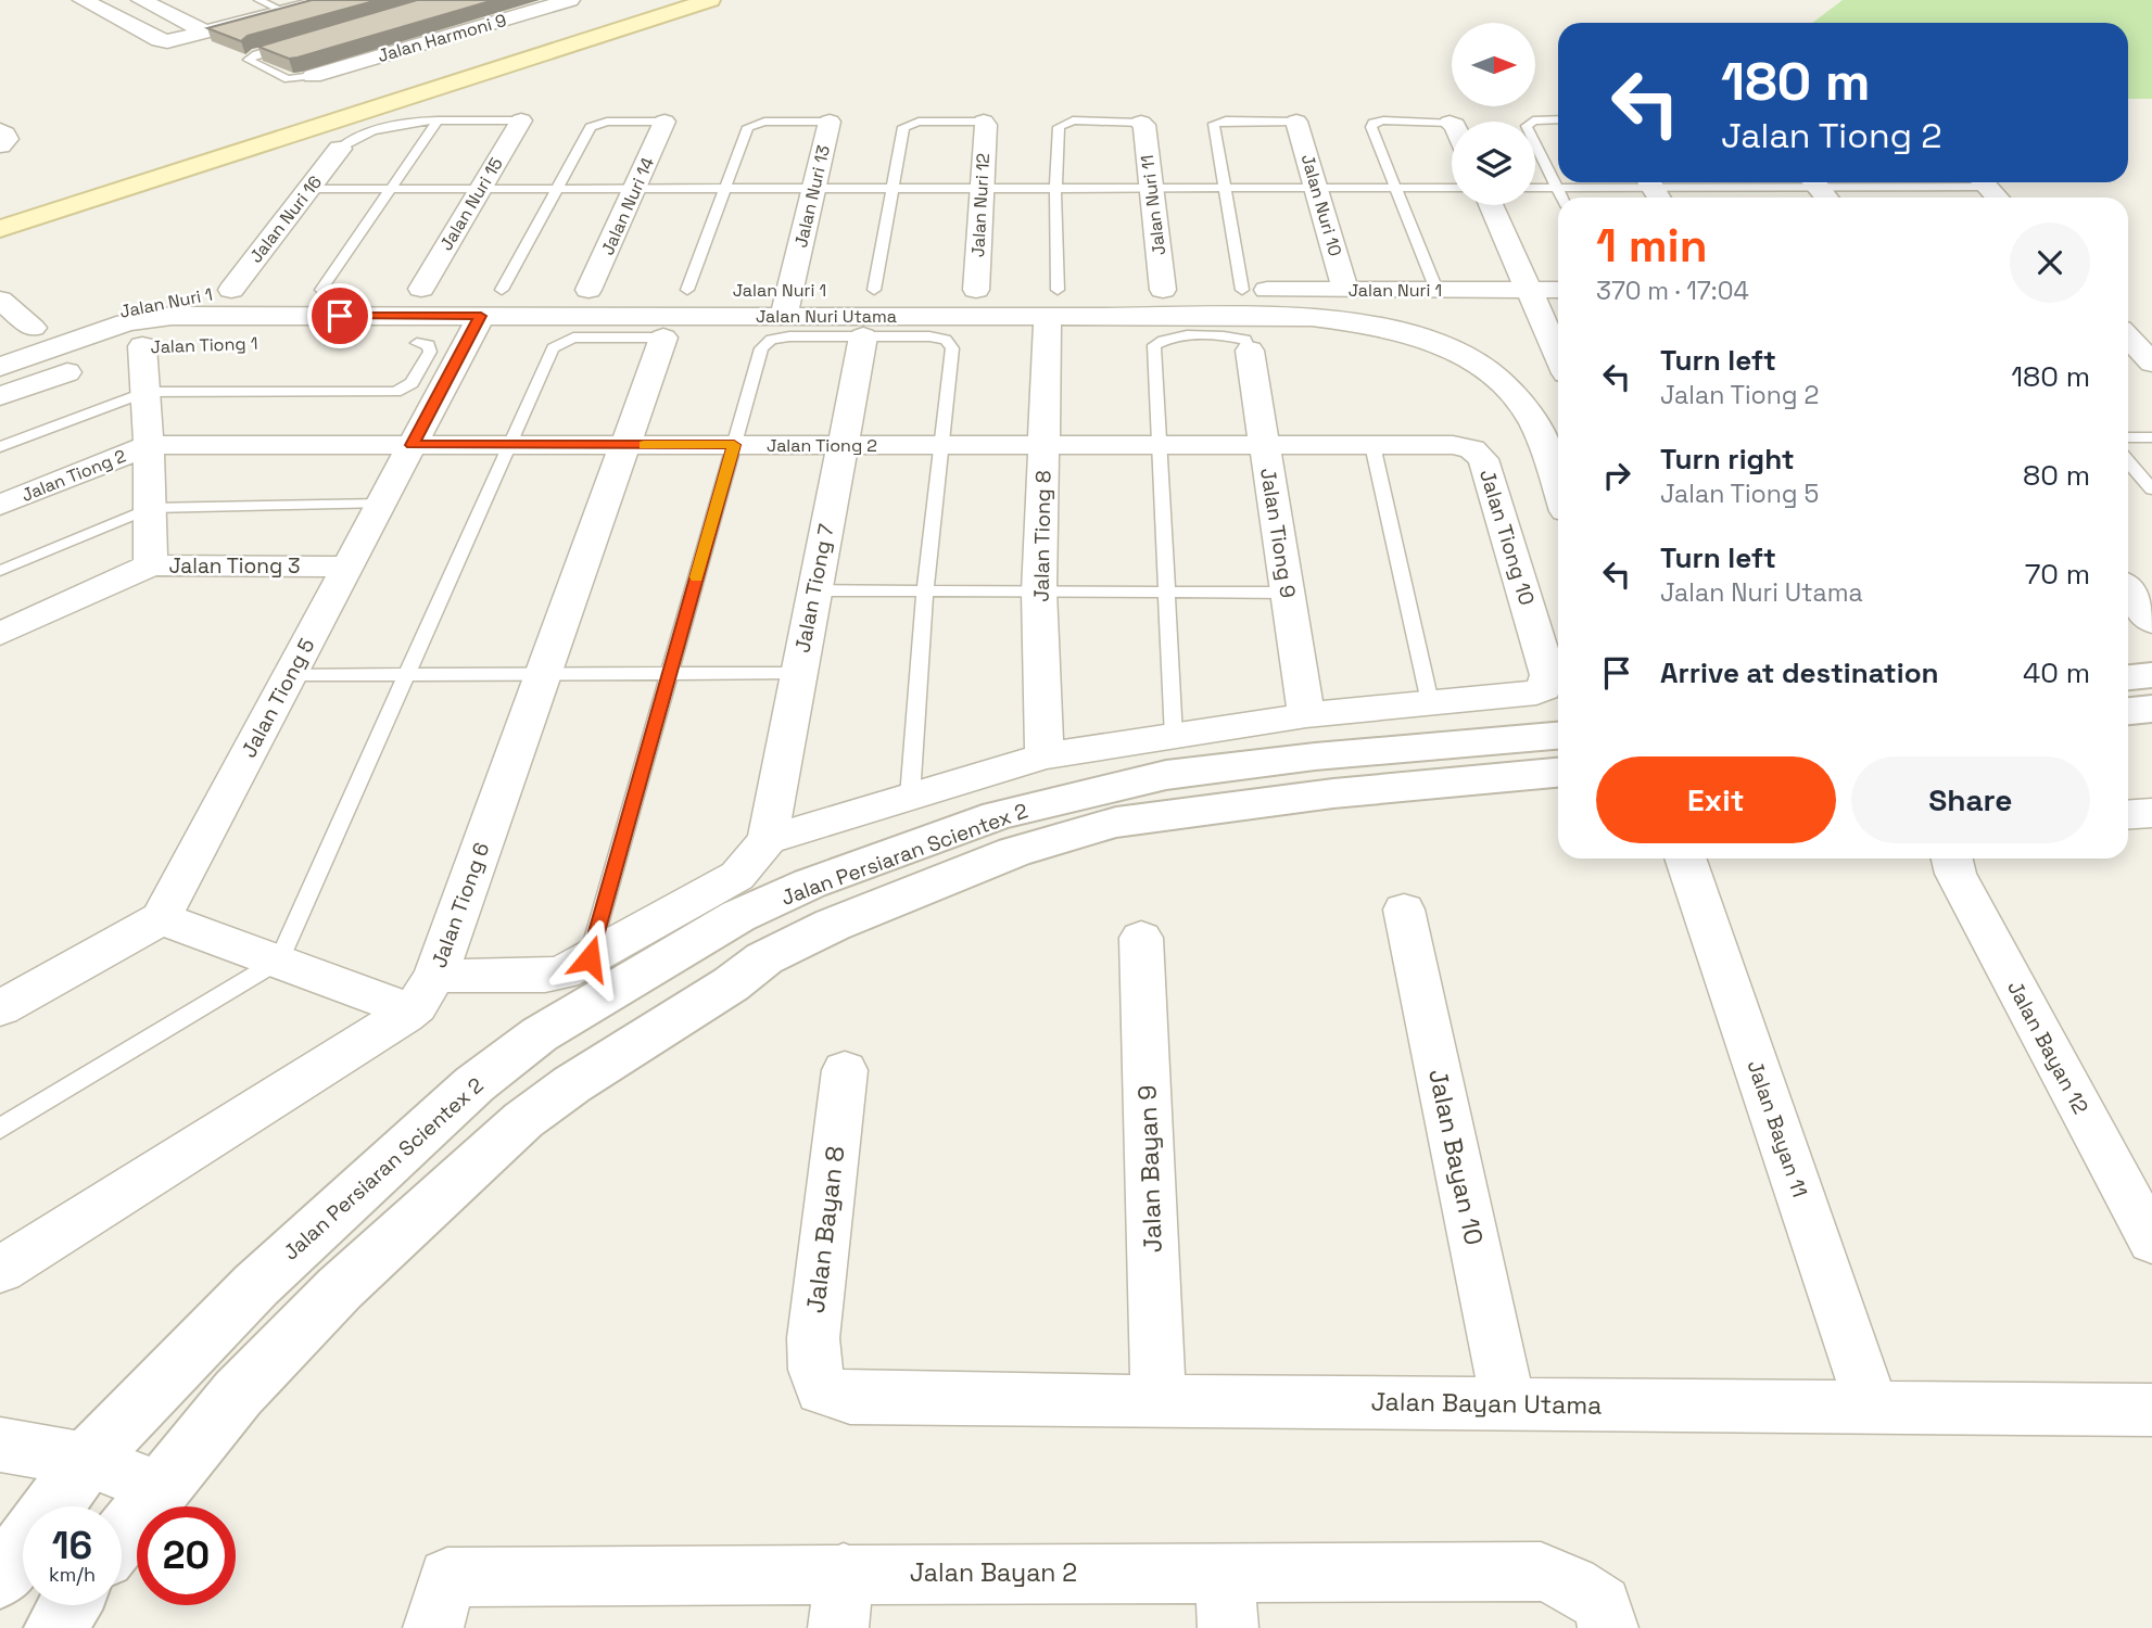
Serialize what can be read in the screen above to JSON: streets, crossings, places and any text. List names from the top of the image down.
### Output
{
  "streets": {
    "street": [
      "Jalan Harmoni 9",
      "Jalan Nuri 13",
      "Jalan Nuri 15",
      "Jalan Nuri 12",
      "Jalan Nuri 11",
      "Jalan Nuri 10",
      "Jalan Nuri 14",
      "Jalan Nuri 16",
      "Jalan Nuri 1",
      "Jalan Nuri Utama",
      "Jalan Tiong 1",
      "Jalan Tiong 2",
      "Jalan Tiong 9",
      "Jalan Tiong 8",
      "Jalan Tiong 10",
      "Jalan Tiong 3",
      "Jalan Tiong 7",
      "Jalan Tiong 5",
      "Jalan Persiaran Scientex 2",
      "Jalan Tiong 6",
      "Jalan Bayan 12",
      "Jalan Bayan 11",
      "Jalan Bayan 10",
      "Jalan Bayan 9",
      "Jalan Bayan 8",
      "Jalan Bayan Utama",
      "Jalan Bayan 2"
    ]
  },
  "crossings": [
    ["Jalan Nuri 13", "Jalan Nuri 1"],
    ["Jalan Nuri 13", "Jalan Nuri Utama"],
    ["Jalan Nuri 15", "Jalan Nuri Utama"],
    ["Jalan Nuri 15", "Jalan Tiong 5"],
    ["Jalan Nuri 11", "Jalan Nuri 1"],
    ["Jalan Nuri 10", "Jalan Nuri 1"],
    ["Jalan Nuri 16", "Jalan Nuri 1"],
    ["Jalan Nuri 1", "Jalan Nuri Utama"],
    ["Jalan Nuri Utama", "Jalan Tiong 8"],
    ["Jalan Nuri Utama", "Jalan Tiong 5"],
    ["Jalan Tiong 1", "Jalan Tiong 2"],
    ["Jalan Tiong 2", "Jalan Tiong 9"],
    ["Jalan Tiong 2", "Jalan Tiong 8"],
    ["Jalan Tiong 2", "Jalan Tiong 10"],
    ["Jalan Tiong 2", "Jalan Tiong 7"],
    ["Jalan Tiong 2", "Jalan Tiong 5"],
    ["Jalan Tiong 2", "Jalan Tiong 6"],
    ["Jalan Tiong 3", "Jalan Tiong 5"],
    ["Jalan Bayan 11", "Jalan Bayan Utama"],
    ["Jalan Bayan 10", "Jalan Bayan Utama"],
    ["Jalan Bayan 9", "Jalan Bayan Utama"],
    ["Jalan Bayan 8", "Jalan Bayan Utama"]
  ],
  "north": "right",
  "page": {
    "turn": ["180 m", "Jalan Tiong 2"],
    "heading": ["1 min", "370 m · 17:04"],
    "list": [
      {
        "name": "Turn left",
        "note": "Jalan Tiong 2",
        "value": "180 m"
      },
      {
        "name": "Turn right",
        "note": "Jalan Tiong 5",
        "value": "80 m"
      },
      {
        "name": "Turn left",
        "note": "Jalan Nuri Utama",
        "value": "70 m"
      },
      {
        "name": "Arrive at destination",
        "value": "40 m"
      }
    ],
    "buttons": ["Exit", "Share"],
    "speed": "16 km/h",
    "limit": "20"
  }
}
